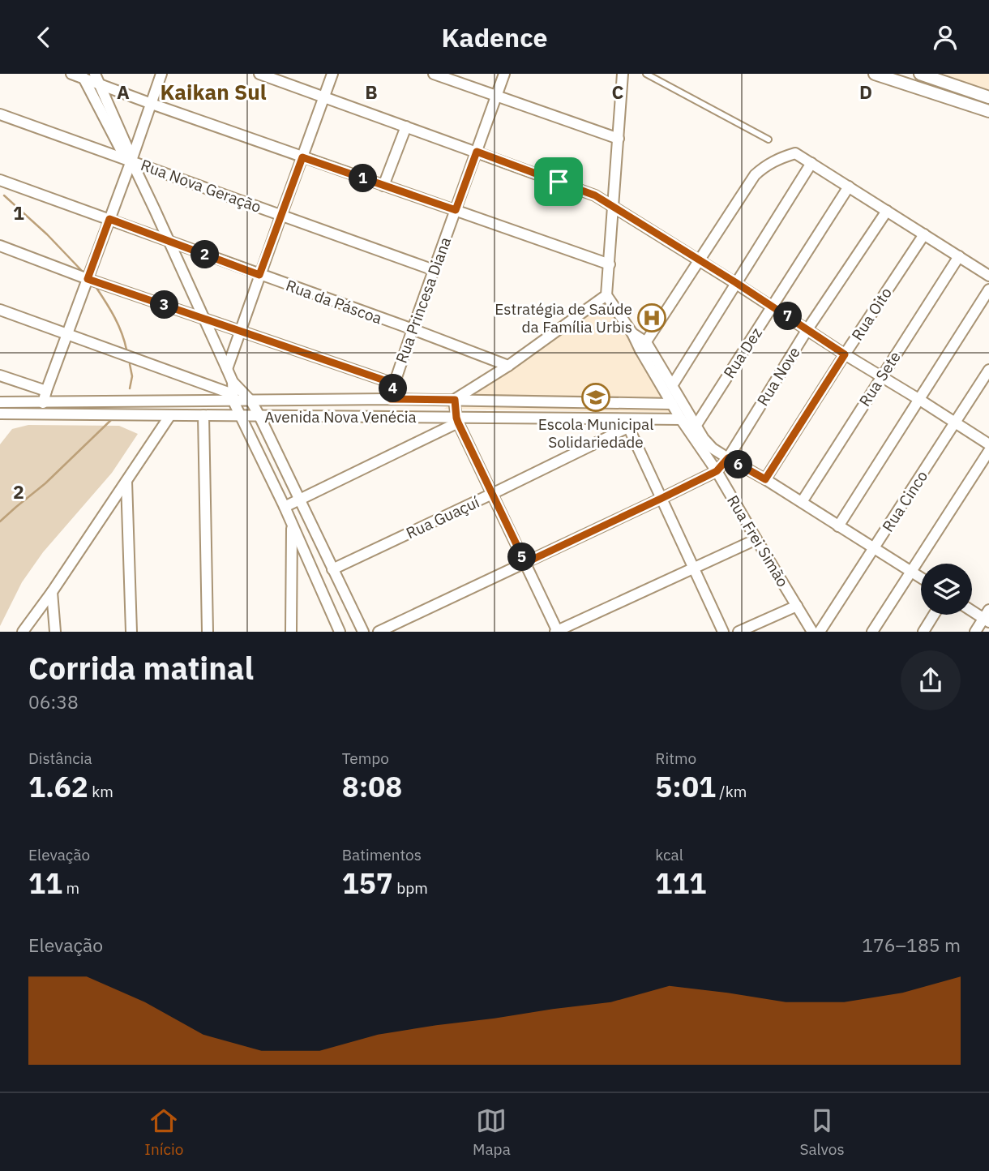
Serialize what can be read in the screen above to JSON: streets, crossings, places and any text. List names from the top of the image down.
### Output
{
  "streets": {
    "street": [
      "Rua Nova Geração",
      "Rua Princesa Diana",
      "Rua da Páscoa",
      "Rua Oito",
      "Rua Dez",
      "Rua Nove",
      "Rua Sete",
      "Avenida Nova Venécia",
      "Rua Cinco",
      "Rua Guaçuí",
      "Rua Frei Simão"
    ]
  },
  "crossings": [
    ["Rua Nova Geração", "Rua Princesa Diana"],
    ["Rua Princesa Diana", "Rua da Páscoa"],
    ["Rua Princesa Diana", "Avenida Nova Venécia"],
    ["Rua Dez", "Rua Frei Simão"],
    ["Rua Nove", "Rua Frei Simão"],
    ["Avenida Nova Venécia", "Rua Guaçuí"],
    ["Avenida Nova Venécia", "Rua Frei Simão"]
  ],
  "districts": ["Kaikan Sul"],
  "places": {
    "hospital": ["Estratégia de Saúde da Família Urbis"],
    "school or university": ["Escola Municipal Solidariedade"]
  },
  "page": {
    "header": "Kadence",
    "pins": [
      "1",
      "2",
      "3",
      "7",
      "4",
      "6",
      "5"
    ],
    "heading": ["Corrida matinal", "06:38"],
    "stats": [
      ["Distância", "1.62 km"],
      ["Tempo", "8:08"],
      ["Ritmo", "5:01 /km"],
      ["Elevação", "11 m"],
      ["Batimentos", "157 bpm"],
      ["kcal", "111"]
    ],
    "chart": ["Elevação", "176–185 m"],
    "tabs": ["Início", "Mapa", "Salvos"]
  },
  "grid": {
    "columns": [
      "A",
      "B",
      "C",
      "D"
    ],
    "rows": ["1", "2"]
  }
}
